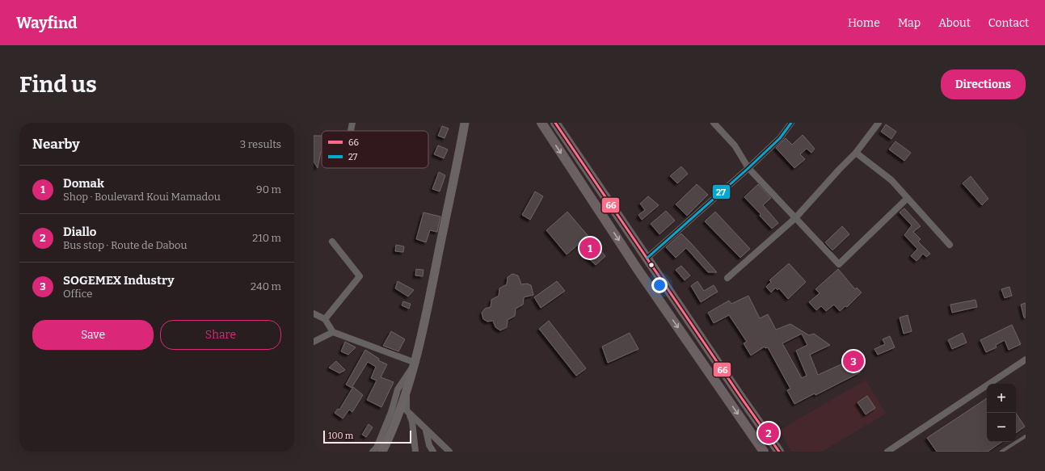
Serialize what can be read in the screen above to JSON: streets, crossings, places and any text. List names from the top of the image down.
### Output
{
  "lines": ["transit line 66", "transit line 27"],
  "legend": ["66", "27"],
  "scale_bar": "100 m",
  "page": {
    "header": "Wayfind",
    "nav": [
      "Home",
      "Map",
      "About",
      "Contact"
    ],
    "buttons": [
      "Directions",
      ["Save", "Share"]
    ],
    "title": "Find us",
    "heading": ["Nearby", "3 results"],
    "list": [
      {
        "mark": "1",
        "name": "Domak",
        "note": "Shop · Boulevard Koui Mamadou",
        "value": "90 m"
      },
      {
        "mark": "2",
        "name": "Diallo",
        "note": "Bus stop · Route de Dabou",
        "value": "210 m"
      },
      {
        "mark": "3",
        "name": "SOGEMEX Industry",
        "note": "Office",
        "value": "240 m"
      }
    ],
    "pins": ["1", "3", "2"],
    "map_buttons": ["+", "−"],
    "scale": "100 m"
  }
}
